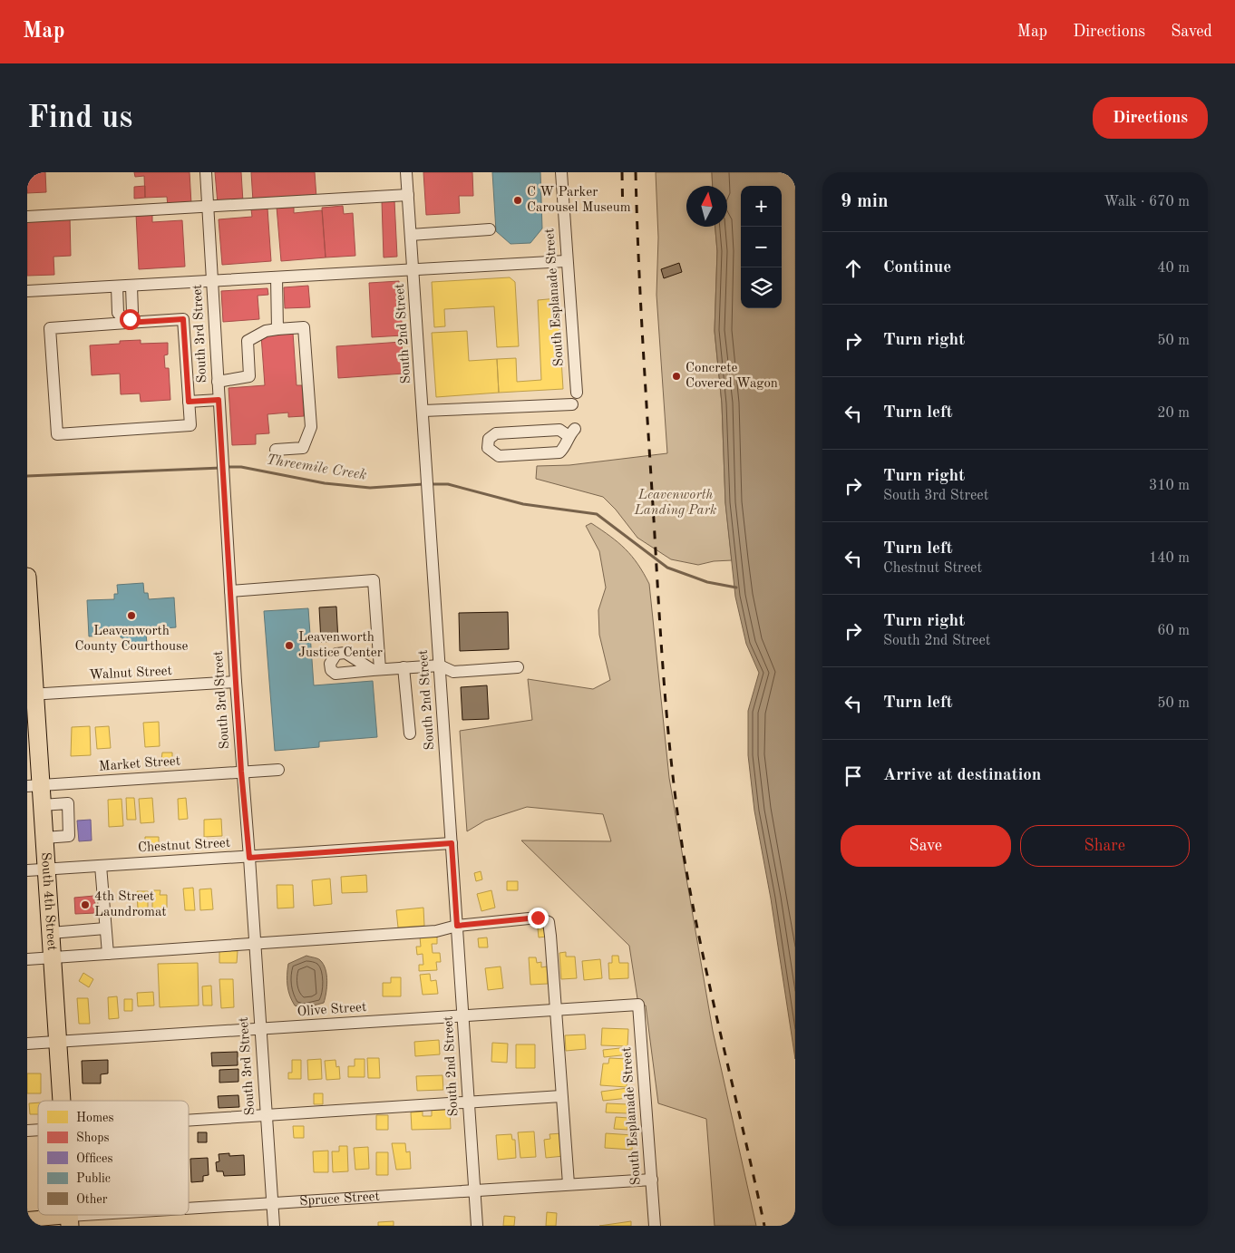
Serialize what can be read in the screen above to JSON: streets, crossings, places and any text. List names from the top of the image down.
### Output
{
  "streets": {
    "highway": ["South 4th Street"],
    "main road": ["Spruce Street"],
    "street": [
      "South Esplanade Street",
      "South 3rd Street",
      "South 2nd Street",
      "Walnut Street",
      "Market Street",
      "Chestnut Street",
      "Olive Street"
    ]
  },
  "crossings": [
    ["South Esplanade Street", "Olive Street"],
    ["South Esplanade Street", "Spruce Street"],
    ["South 3rd Street", "Walnut Street"],
    ["South 3rd Street", "Market Street"],
    ["South 3rd Street", "Chestnut Street"],
    ["South 3rd Street", "Olive Street"],
    ["South 3rd Street", "Spruce Street"],
    ["South 2nd Street", "Chestnut Street"],
    ["South 2nd Street", "Olive Street"],
    ["South 2nd Street", "Spruce Street"],
    ["Walnut Street", "South 4th Street"],
    ["Market Street", "South 4th Street"],
    ["Chestnut Street", "South 4th Street"],
    ["South 4th Street", "Olive Street"]
  ],
  "water": ["Threemile Creek"],
  "parks": ["Leavenworth Landing Park"],
  "places": [
    "C W Parker Carousel Museum",
    "Concrete Covered Wagon",
    "Leavenworth County Courthouse",
    "Leavenworth Justice Center",
    "4th Street Laundromat"
  ],
  "legend": [
    "Homes",
    "Shops",
    "Offices",
    "Public",
    "Other"
  ],
  "north": "top",
  "page": {
    "header": "Map",
    "nav": ["Map", "Directions", "Saved"],
    "buttons": [
      "Directions",
      ["Save", "Share"]
    ],
    "title": "Find us",
    "heading": ["9 min", "Walk · 670 m"],
    "map_buttons": ["+", "−"],
    "list": [
      ["Continue", "40 m"],
      ["Turn right", "50 m"],
      ["Turn left", "20 m"],
      ["Turn right", "South 3rd Street", "310 m"],
      ["Turn left", "Chestnut Street", "140 m"],
      ["Turn right", "South 2nd Street", "60 m"],
      ["Turn left", "50 m"],
      "Arrive at destination"
    ]
  }
}
